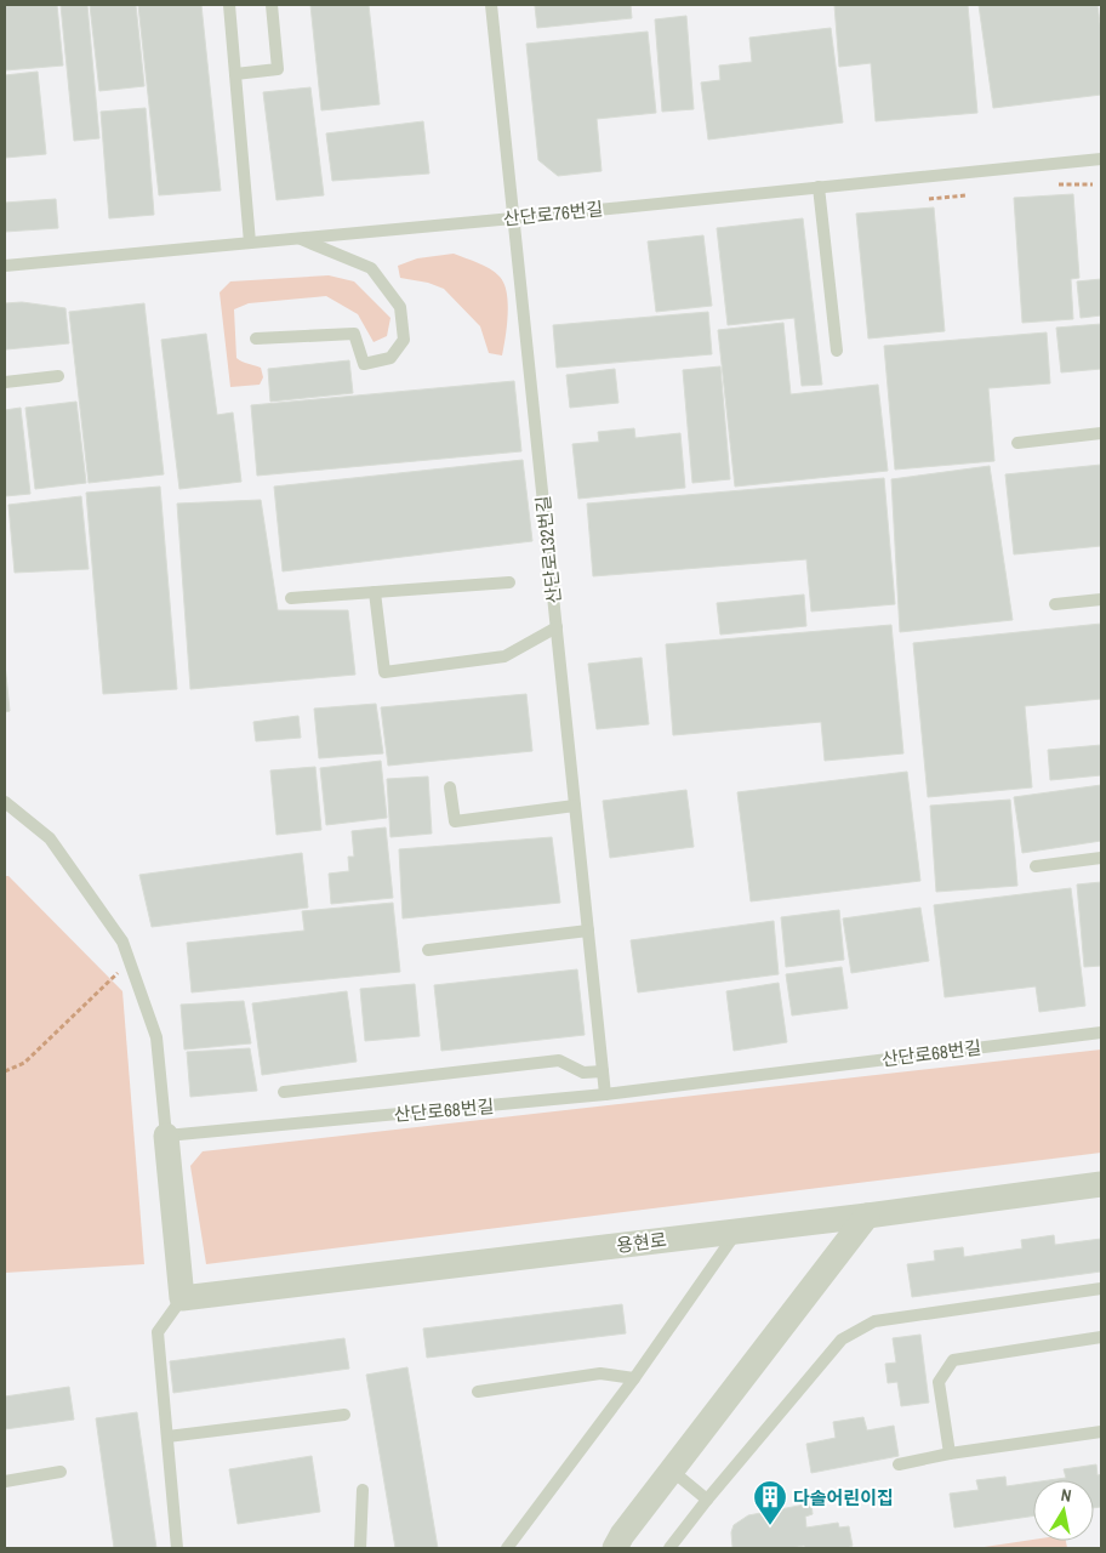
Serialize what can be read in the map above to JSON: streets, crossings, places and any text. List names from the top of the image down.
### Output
{
  "streets": {
    "street": ["용현로"],
    "lane": ["산단로76번길", "산단로132번길", "산단로68번길"]
  },
  "crossings": [
    ["산단로76번길", "산단로132번길"],
    ["산단로132번길", "산단로68번길"]
  ],
  "places": {
    "building": ["다솔어린이집"]
  },
  "north": "top"
}
